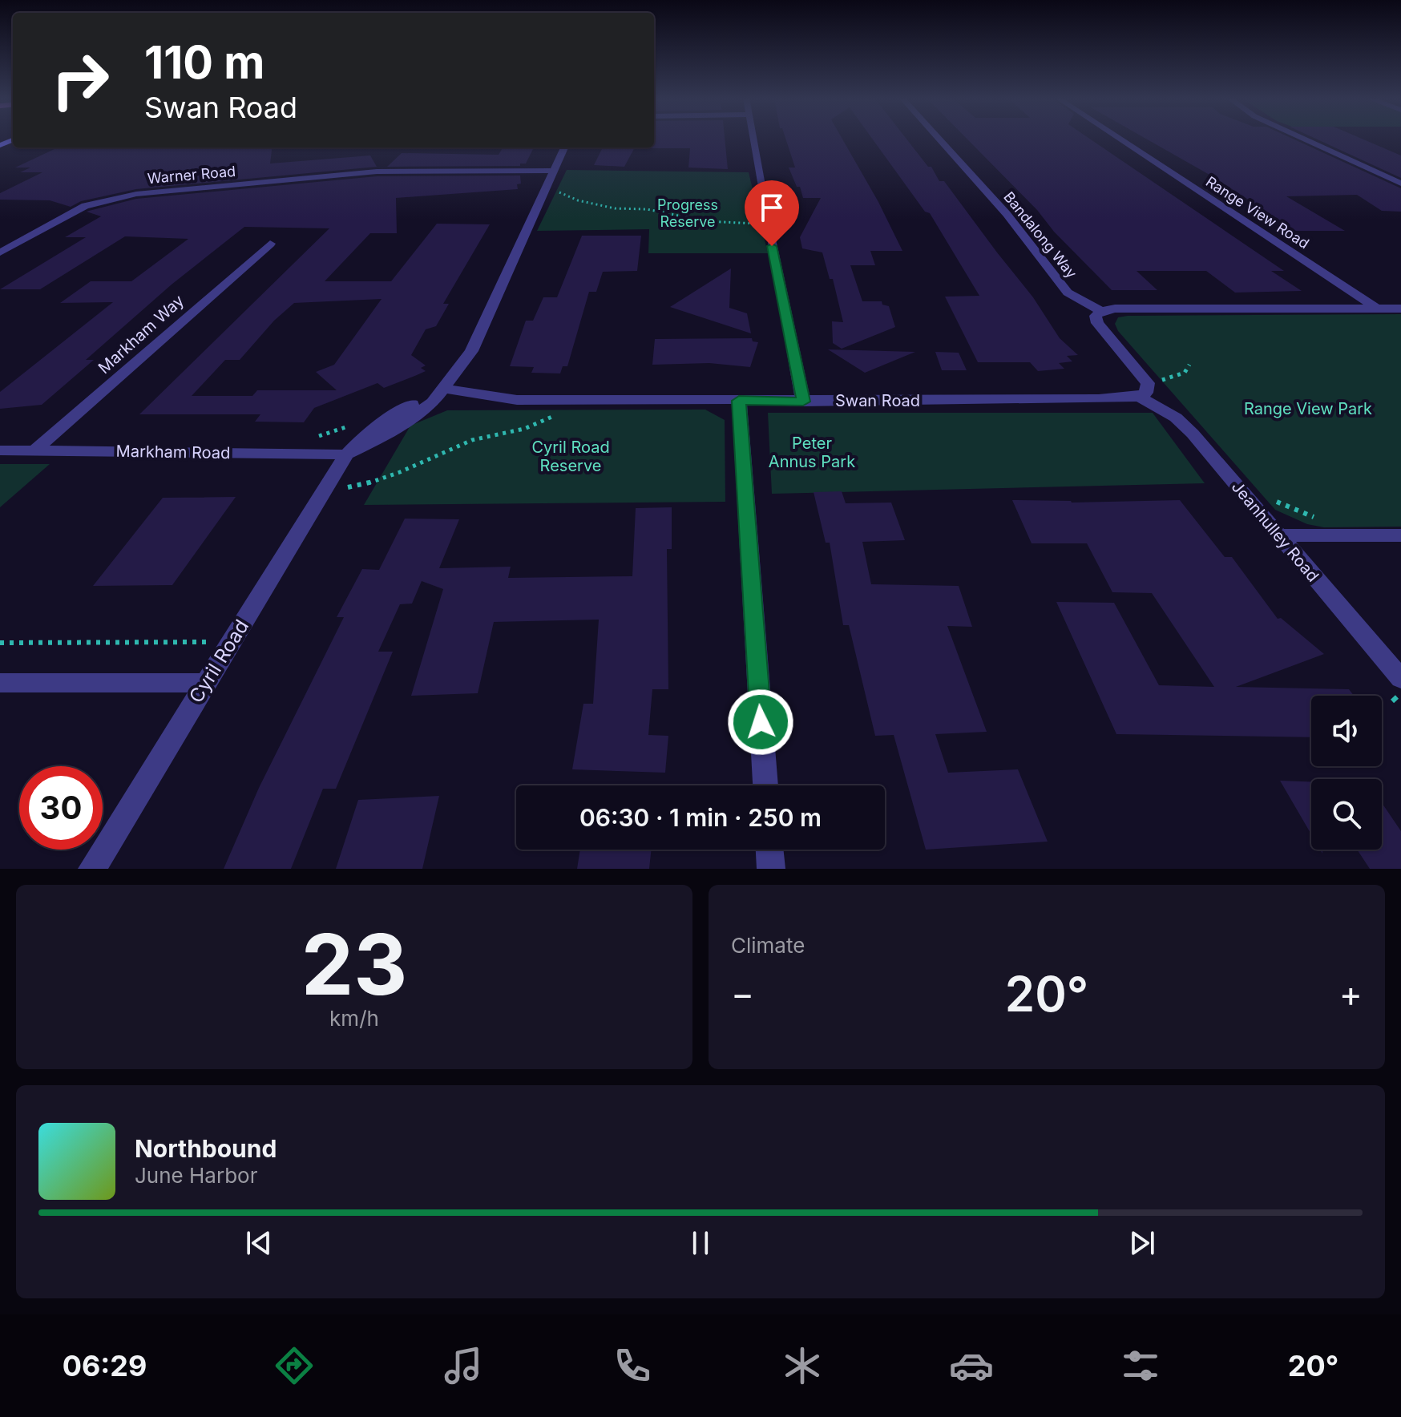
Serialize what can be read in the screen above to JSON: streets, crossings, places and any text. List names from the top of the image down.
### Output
{
  "streets": {
    "street": [
      "Warner Road",
      "Range View Road",
      "Bandalong Way",
      "Markham Way",
      "Swan Road",
      "Markham Road",
      "Jeanhulley Road",
      "Cyril Road"
    ]
  },
  "crossings": [
    ["Markham Way", "Markham Road"],
    ["Swan Road", "Jeanhulley Road"],
    ["Markham Road", "Cyril Road"]
  ],
  "parks": [
    "Progress Reserve",
    "Range View Park",
    "Peter Annus Park",
    "Cyril Road Reserve"
  ],
  "page": {
    "turn": ["110 m", "Swan Road"],
    "limit": "30",
    "trip": "06:30 · 1 min · 250 m",
    "tile": [
      ["23", "km/h"],
      "Climate"
    ],
    "heat": ["−", "20°", "+"],
    "song": ["Northbound", "June Harbor"],
    "tabs": ["06:29", "20°"]
  }
}
